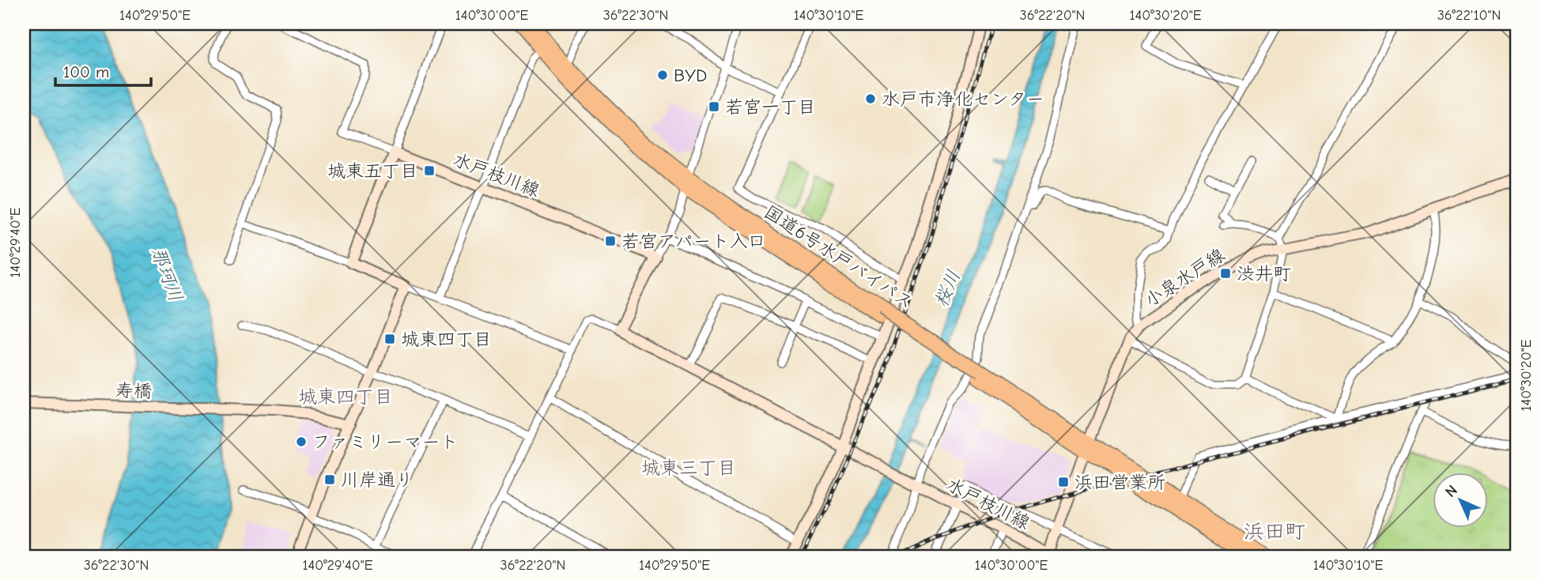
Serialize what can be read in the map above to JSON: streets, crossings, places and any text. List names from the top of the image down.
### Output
{
  "streets": {
    "highway": ["国道6号水戸バイパス"],
    "main road": ["水戸枝川線", "小泉水戸線", "寿橋"]
  },
  "crossings": [
    ["水戸枝川線", "小泉水戸線"],
    ["国道6号水戸バイパス", "小泉水戸線"]
  ],
  "districts": ["城東四丁目", "城東三丁目", "浜田町"],
  "water": ["那珂川", "桜川"],
  "places": {
    "other": ["BYD", "水戸市浄化センター", "ファミリーマート"],
    "transit": [
      "若宮一丁目",
      "城東五丁目",
      "若宮アパート入口",
      "渋井町",
      "城東四丁目",
      "川岸通り",
      "浜田営業所"
    ]
  },
  "scale_bar": "100 m",
  "north": "top left",
  "coordinates": [
    "140°29'50\"E",
    "140°30'00\"E",
    "36°22'30\"N",
    "140°30'10\"E",
    "36°22'20\"N",
    "140°30'20\"E",
    "36°22'10\"N",
    "140°29'40\"E"
  ]
}
